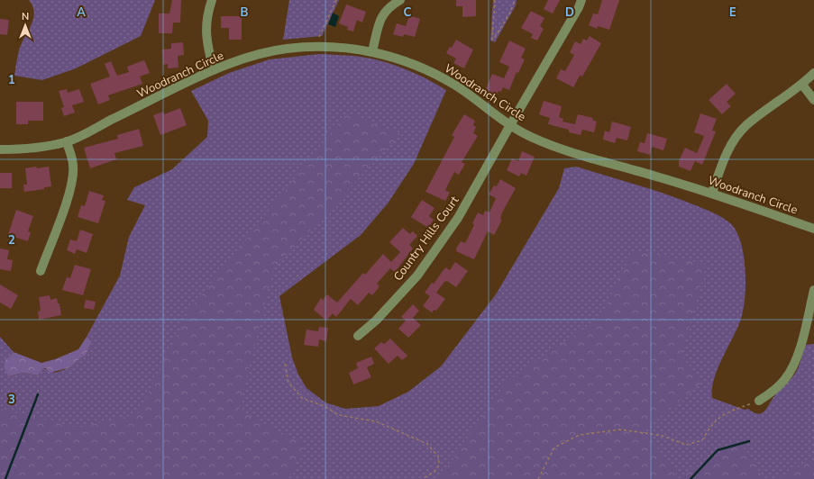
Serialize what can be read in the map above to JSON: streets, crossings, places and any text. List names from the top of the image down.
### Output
{
  "streets": {
    "street": ["Woodranch Circle", "Country Hills Court"]
  },
  "crossings": [
    ["Woodranch Circle", "Country Hills Court"]
  ],
  "north": "top",
  "grid": {
    "columns": [
      "A",
      "B",
      "C",
      "D",
      "E"
    ],
    "rows": ["1", "2", "3"]
  }
}
